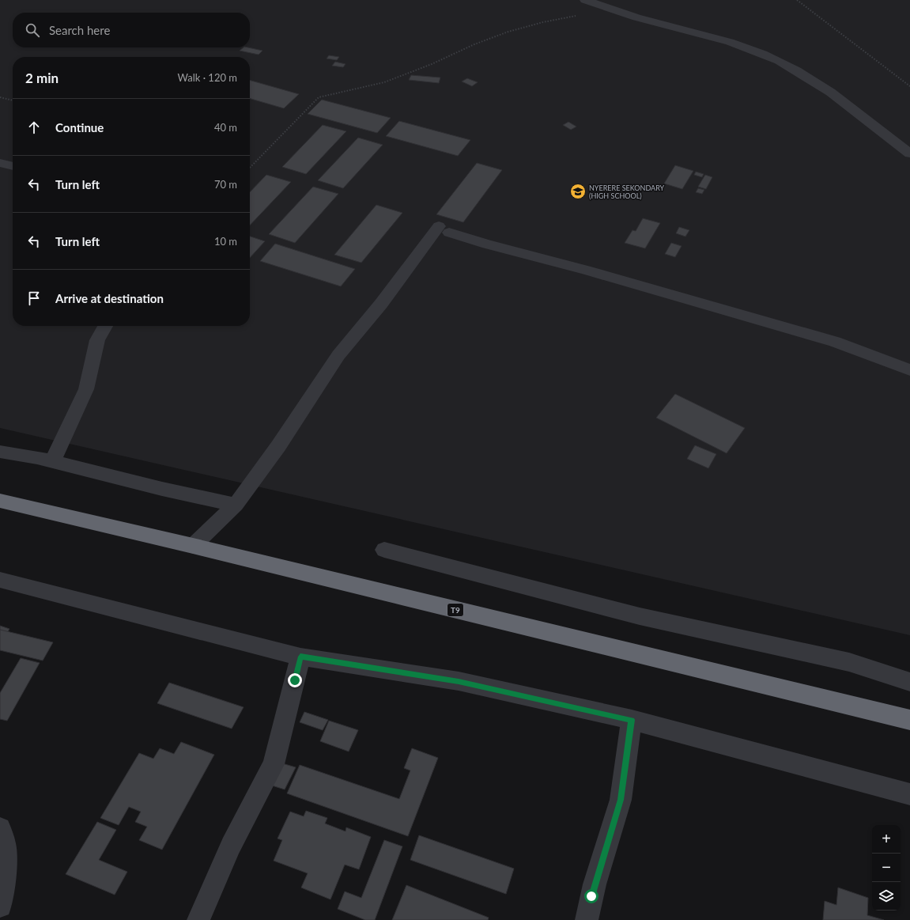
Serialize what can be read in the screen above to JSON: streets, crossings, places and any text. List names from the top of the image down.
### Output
{
  "streets": {
    "highway": ["T9"]
  },
  "places": {
    "school or university": ["NYERERE SEKONDARY (HIGH SCHOOL)"]
  },
  "page": {
    "search": "Search here",
    "heading": ["2 min", "Walk · 120 m"],
    "list": [
      ["Continue", "40 m"],
      ["Turn left", "70 m"],
      ["Turn left", "10 m"],
      "Arrive at destination"
    ],
    "map_buttons": ["+", "−"]
  }
}
